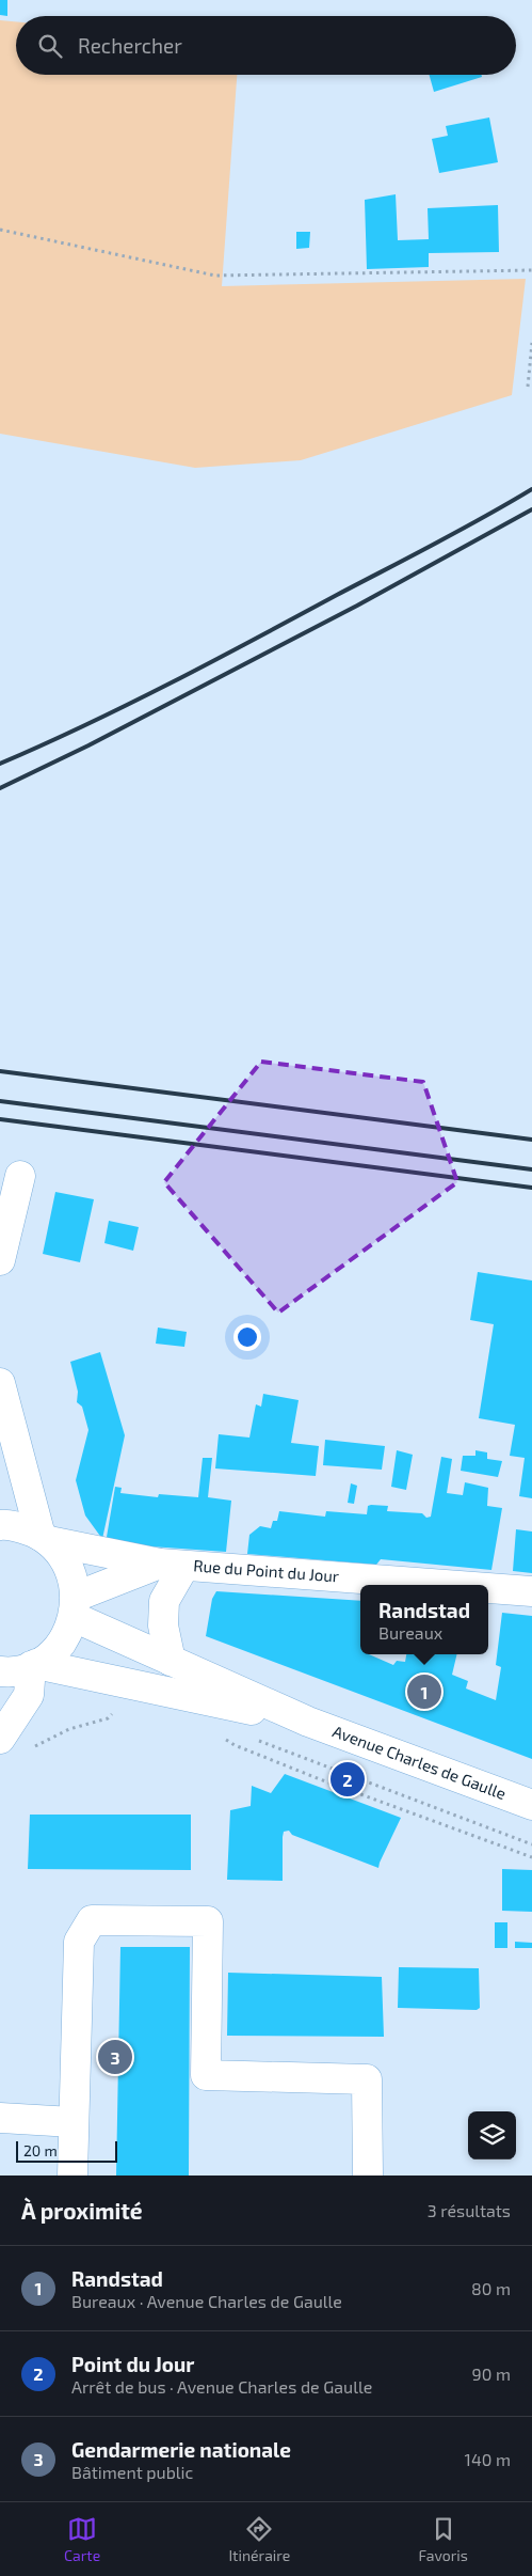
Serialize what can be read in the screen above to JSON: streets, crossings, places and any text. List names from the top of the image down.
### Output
{
  "streets": {
    "main road": ["Rue du Point du Jour", "Avenue Charles de Gaulle"]
  },
  "scale_bar": "20 m",
  "page": {
    "search": "Rechercher",
    "popup": ["Randstad", "Bureaux"],
    "pins": ["1", "2", "3"],
    "scale": "20 m",
    "heading": ["À proximité", "3 résultats"],
    "list": [
      {
        "mark": "1",
        "name": "Randstad",
        "note": "Bureaux · Avenue Charles de Gaulle",
        "value": "80 m"
      },
      {
        "mark": "2",
        "name": "Point du Jour",
        "note": "Arrêt de bus · Avenue Charles de Gaulle",
        "value": "90 m"
      },
      {
        "mark": "3",
        "name": "Gendarmerie nationale",
        "note": "Bâtiment public",
        "value": "140 m"
      }
    ],
    "nav": ["Carte", "Itinéraire", "Favoris"]
  }
}
